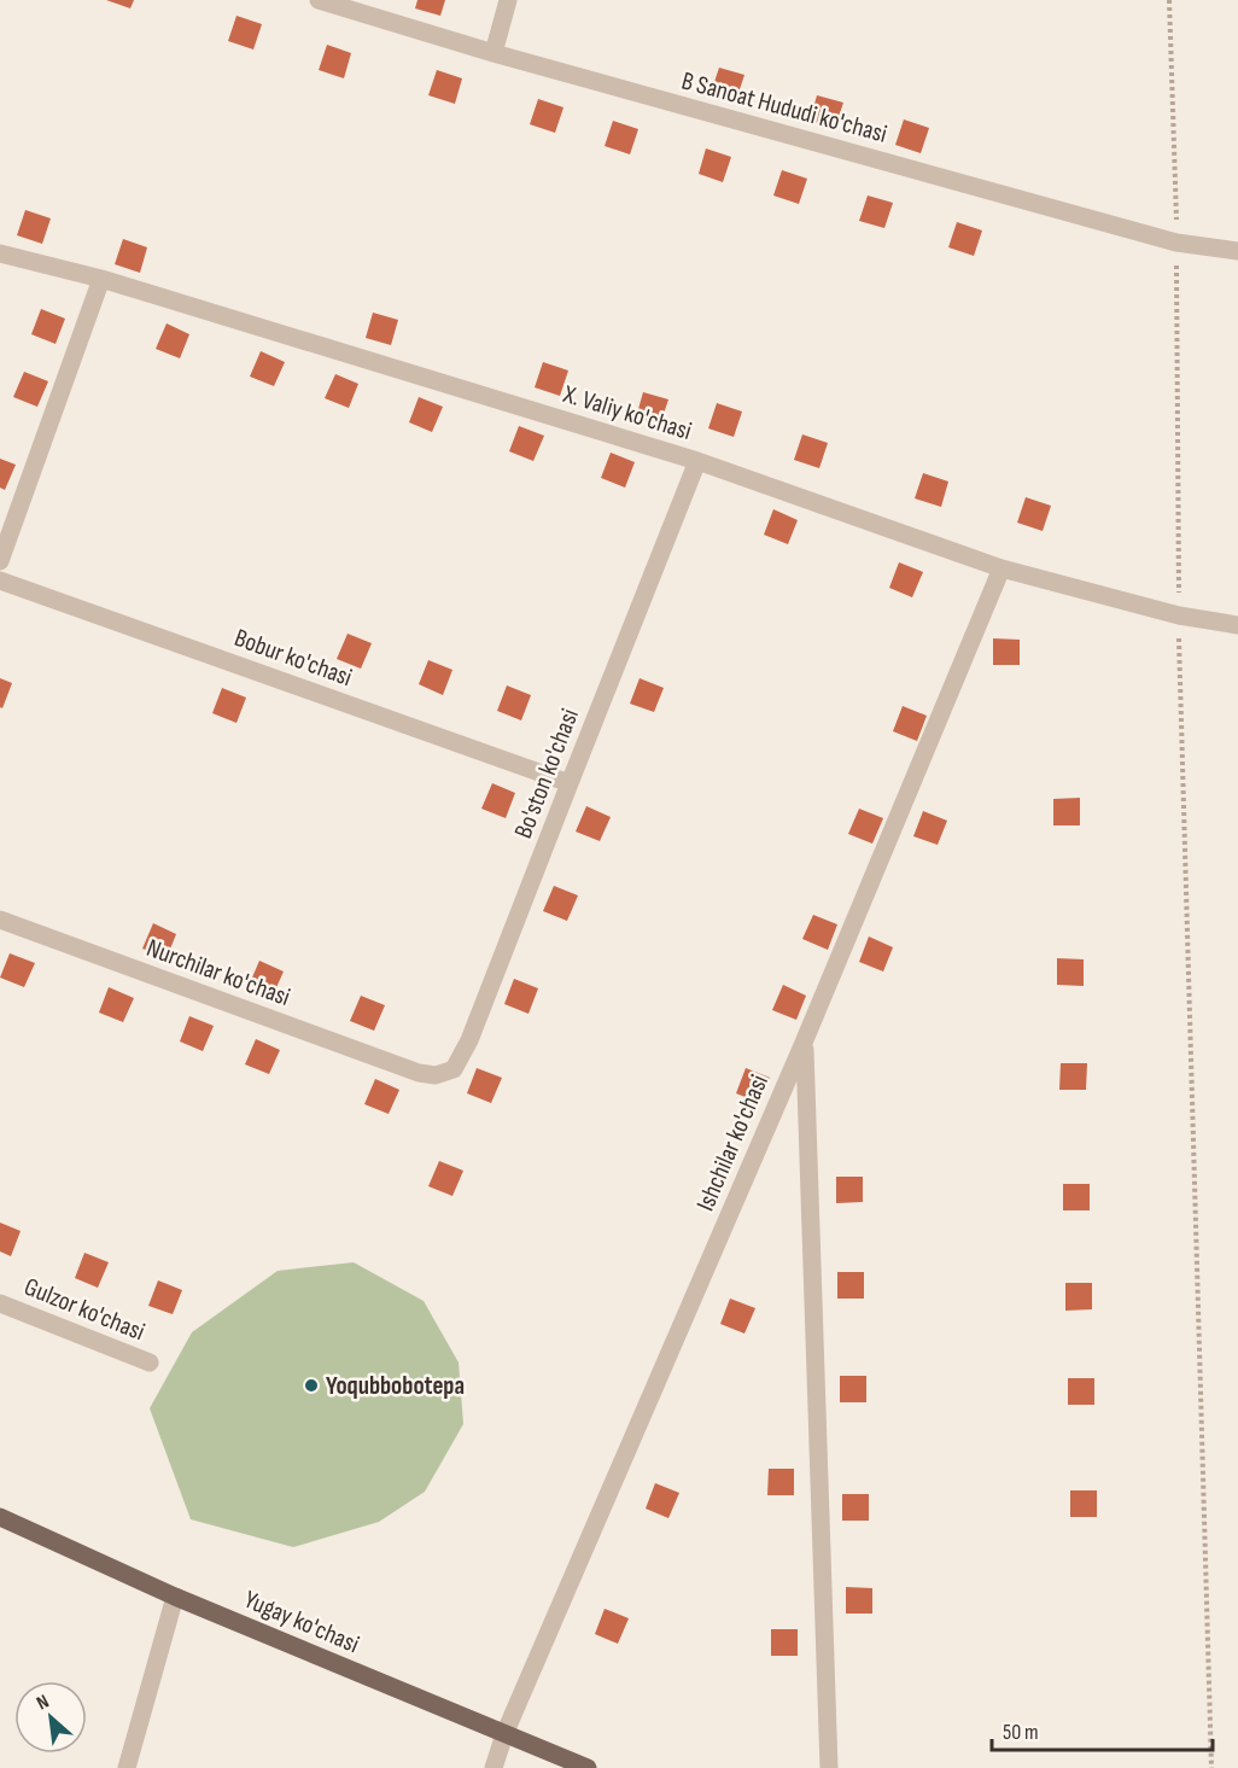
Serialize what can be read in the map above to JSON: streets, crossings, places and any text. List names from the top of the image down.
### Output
{
  "streets": {
    "main road": ["Yugay ko'chasi"],
    "street": [
      "B Sanoat Hududi ko'chasi",
      "X. Valiy ko'chasi",
      "Bobur ko'chasi",
      "Bo'ston ko'chasi",
      "Nurchilar ko'chasi",
      "Ishchilar ko'chasi",
      "Gulzor ko'chasi"
    ]
  },
  "crossings": [
    ["X. Valiy ko'chasi", "Bo'ston ko'chasi"],
    ["X. Valiy ko'chasi", "Ishchilar ko'chasi"],
    ["Bobur ko'chasi", "Bo'ston ko'chasi"],
    ["Bo'ston ko'chasi", "Nurchilar ko'chasi"],
    ["Ishchilar ko'chasi", "Yugay ko'chasi"]
  ],
  "places": ["Yoqubbobotepa"],
  "scale_bar": "50 m",
  "north": "top left"
}
